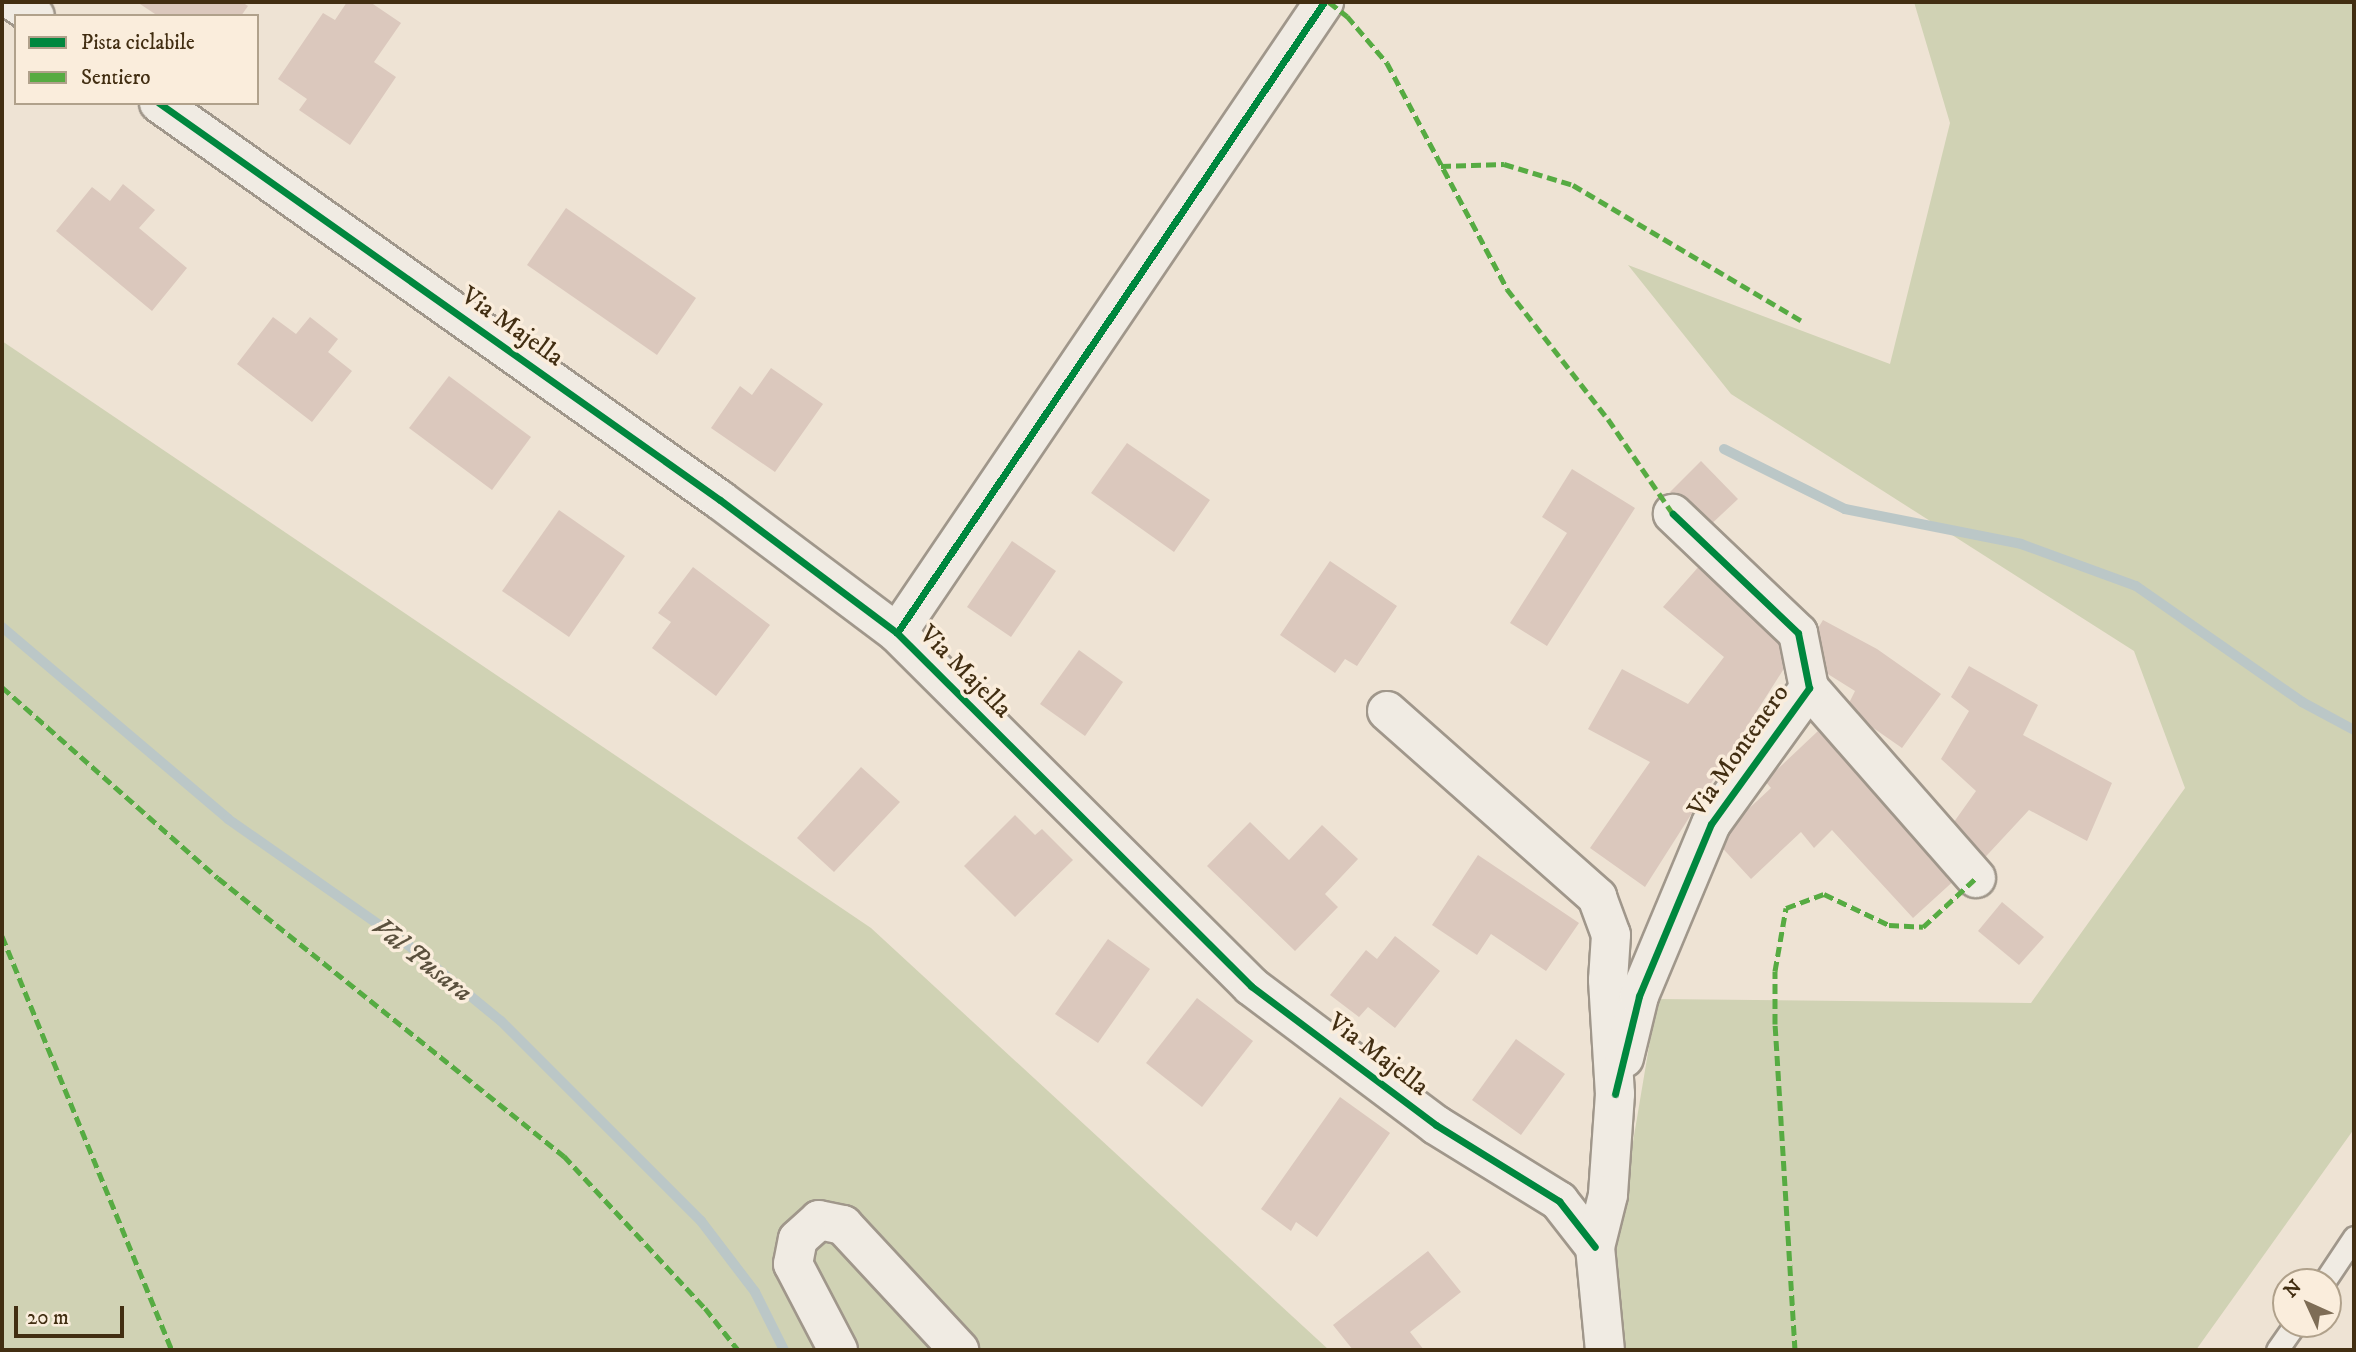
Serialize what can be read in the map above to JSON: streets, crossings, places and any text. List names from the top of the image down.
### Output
{
  "streets": {
    "street": ["Via Majella", "Via Montenero"]
  },
  "crossings": [
    ["Via Majella", "Via Montenero"]
  ],
  "water": ["Val Pusara"],
  "legend": ["Pista ciclabile", "Sentiero"],
  "scale_bar": "20 m",
  "north": "top left"
}
